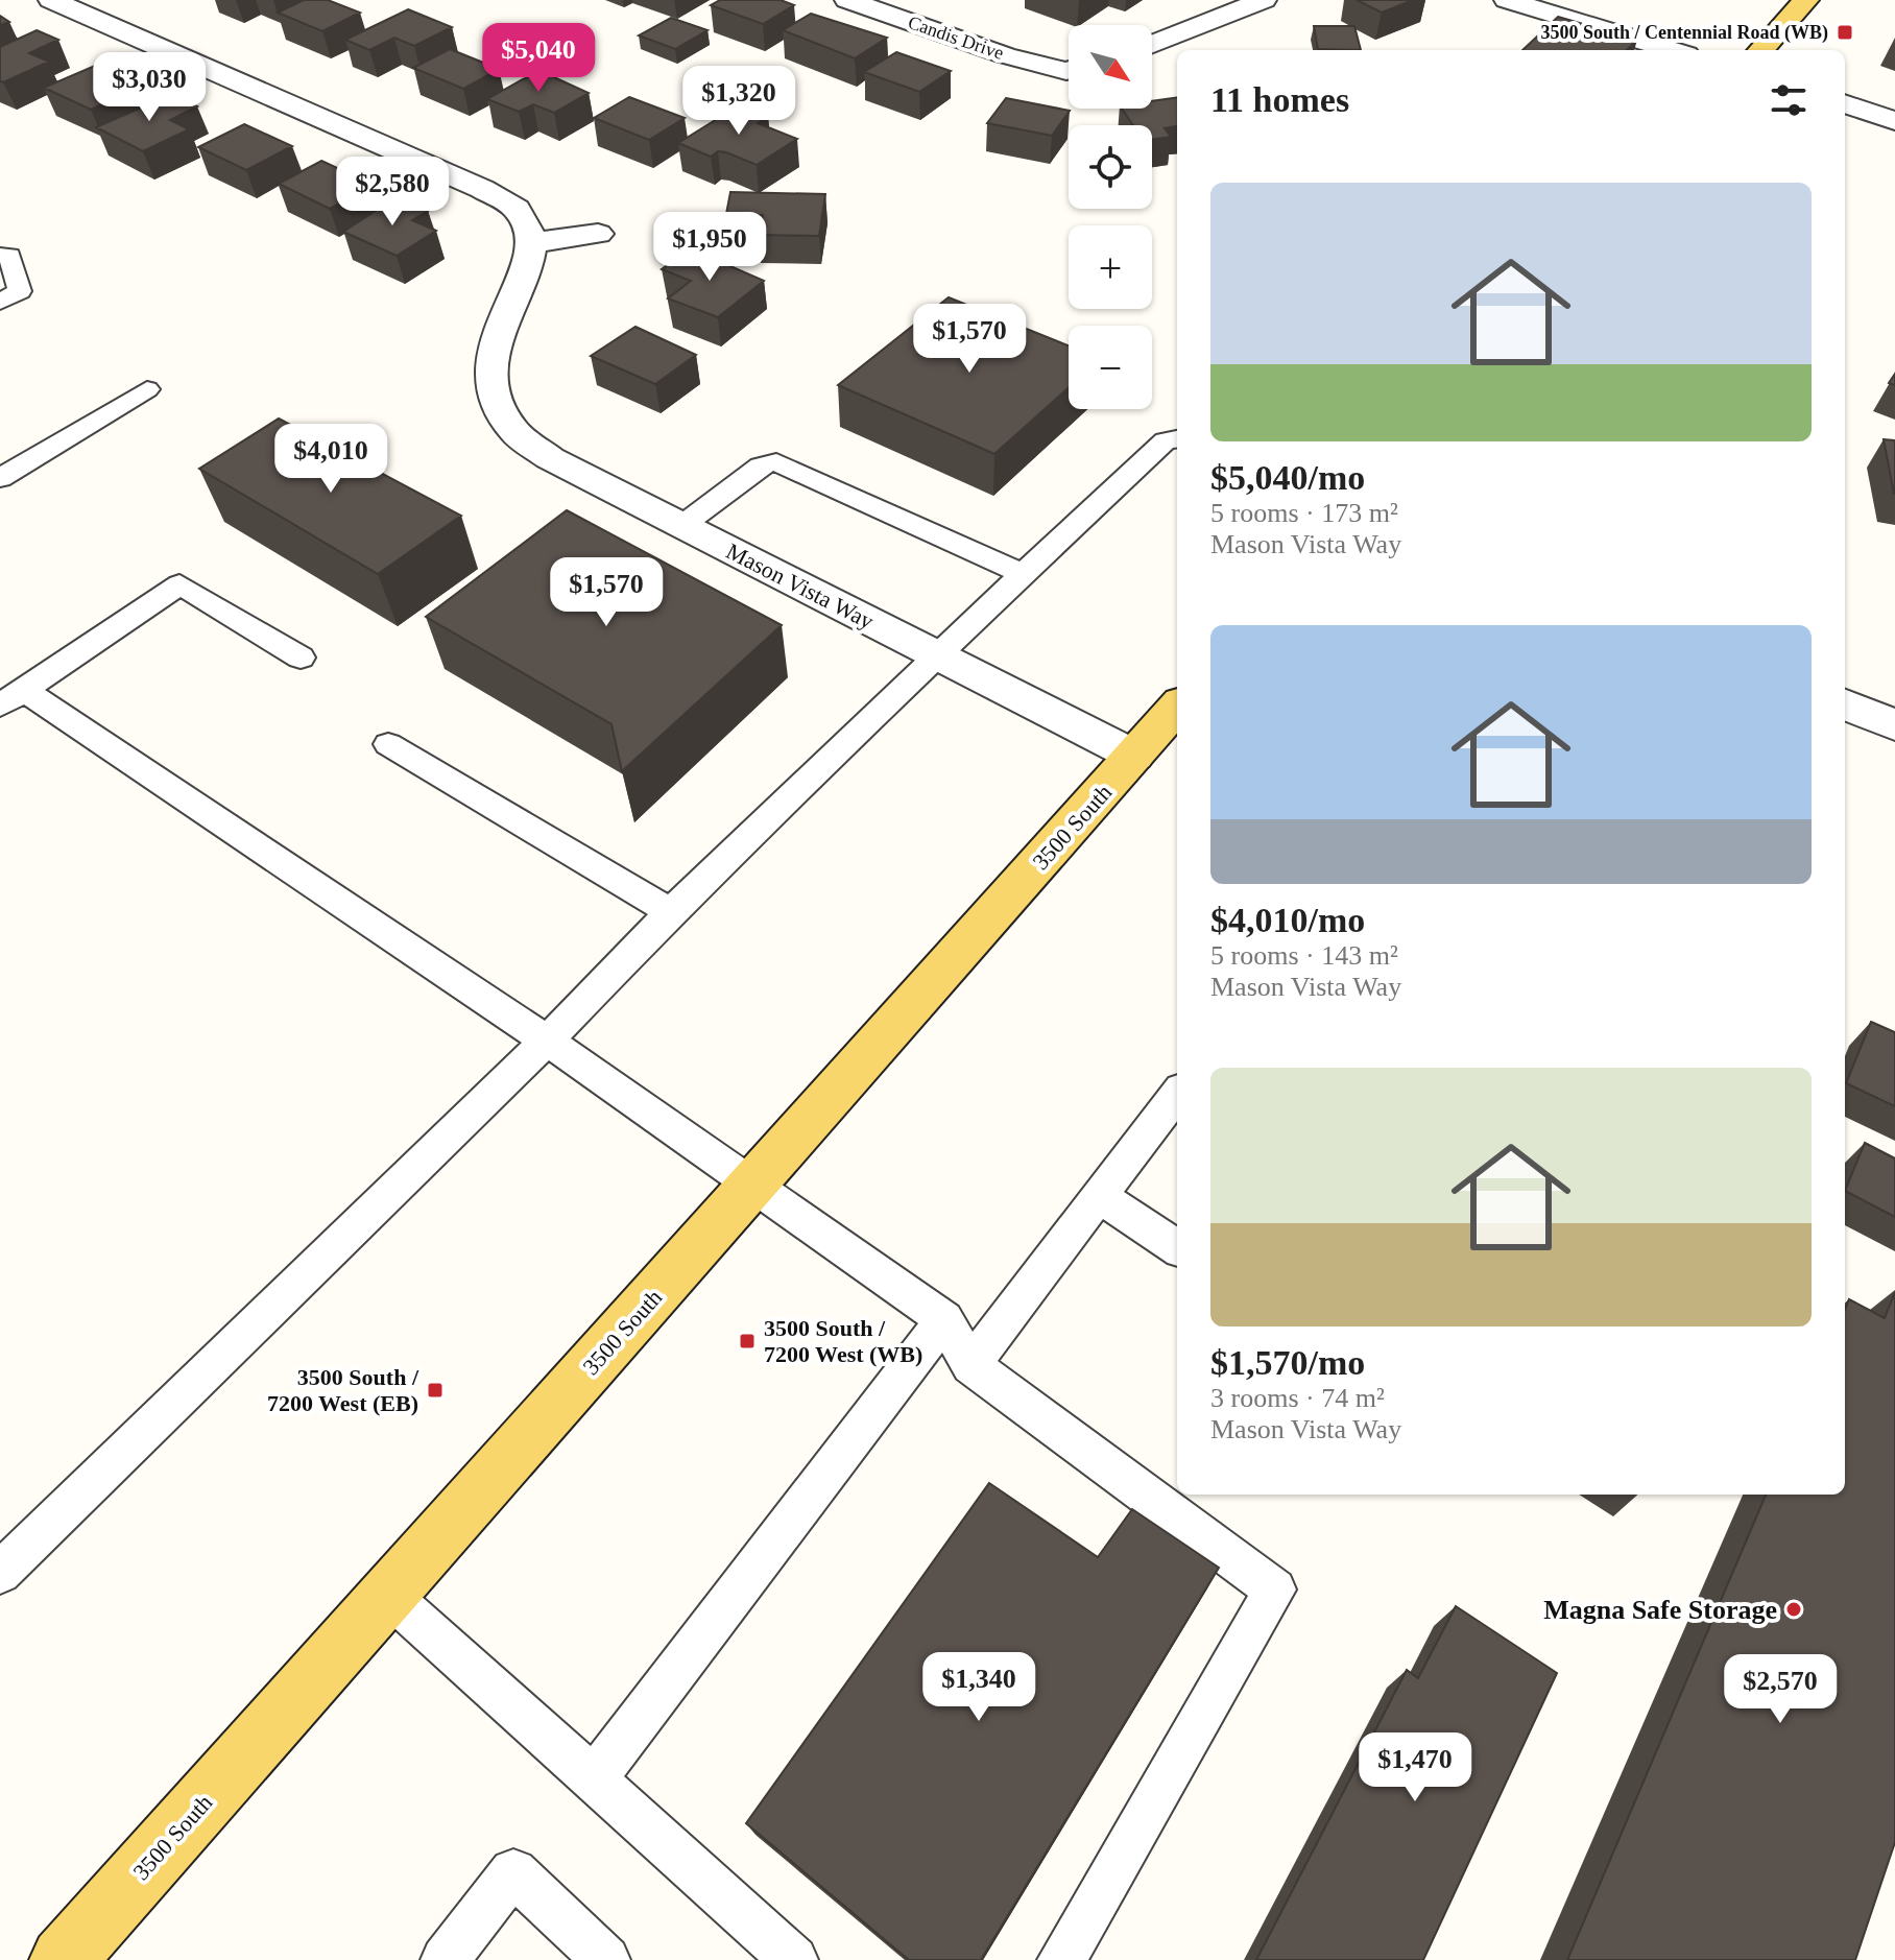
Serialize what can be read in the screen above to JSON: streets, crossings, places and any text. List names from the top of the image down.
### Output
{
  "streets": {
    "main road": ["3500 South"],
    "street": ["Candis Drive", "Mason Vista Way"]
  },
  "crossings": [
    ["Mason Vista Way", "3500 South"]
  ],
  "places": {
    "transit": ["3500 South / Centennial Road (WB)", "3500 South / 7200 West (WB)", "3500 South / 7200 West (EB)"],
    "other": ["Magna Safe Storage"]
  },
  "north": "bottom right",
  "page": {
    "price": [
      "$5,040",
      "$3,030",
      "$1,320",
      "$2,580",
      "$1,950",
      "$1,570",
      "$4,010",
      "$1,570",
      "$1,340",
      "$2,570",
      "$1,470"
    ],
    "map_buttons": ["+", "−"],
    "heading": "11 homes",
    "list": [
      {
        "name": "$5,040/mo",
        "note": "5 rooms · 173 m² · Mason Vista Way"
      },
      {
        "name": "$4,010/mo",
        "note": "5 rooms · 143 m² · Mason Vista Way"
      },
      {
        "name": "$1,570/mo",
        "note": "3 rooms · 74 m² · Mason Vista Way"
      }
    ]
  }
}
